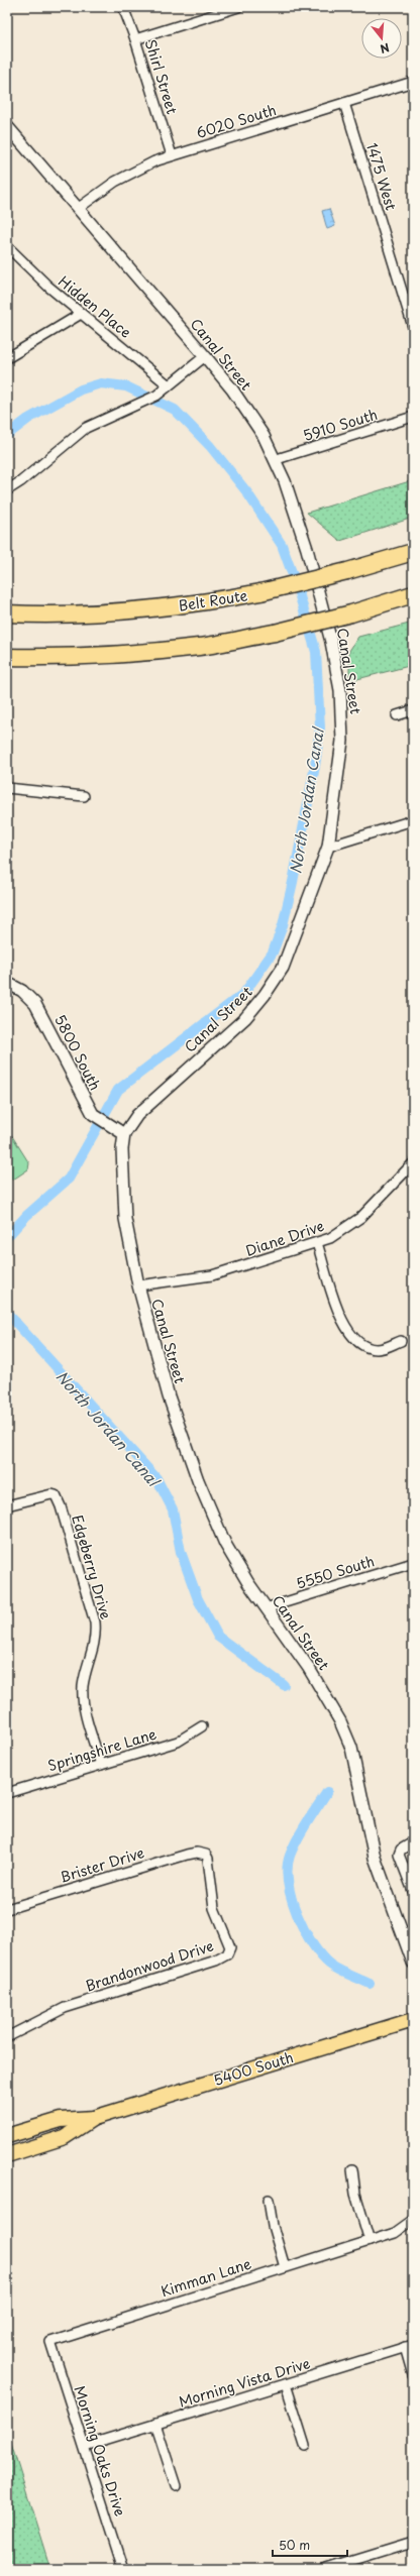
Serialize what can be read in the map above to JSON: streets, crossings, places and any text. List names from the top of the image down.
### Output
{
  "streets": {
    "highway": ["Belt Route"],
    "main road": ["5400 South"],
    "street": [
      "Shirl Street",
      "6020 South",
      "1475 West",
      "Hidden Place",
      "Canal Street",
      "5910 South",
      "5800 South",
      "Diane Drive",
      "Edgeberry Drive",
      "5550 South",
      "Springshire Lane",
      "Brister Drive",
      "Brandonwood Drive",
      "Kimman Lane",
      "Morning Vista Drive",
      "Morning Oaks Drive"
    ]
  },
  "crossings": [
    ["Shirl Street", "6020 South"],
    ["6020 South", "1475 West"],
    ["6020 South", "Canal Street"],
    ["Canal Street", "5910 South"],
    ["Canal Street", "5800 South"],
    ["Canal Street", "Diane Drive"],
    ["Canal Street", "5550 South"],
    ["Edgeberry Drive", "Springshire Lane"],
    ["Brister Drive", "Brandonwood Drive"],
    ["Kimman Lane", "Morning Oaks Drive"],
    ["Morning Vista Drive", "Morning Oaks Drive"]
  ],
  "water": ["North Jordan Canal"],
  "scale_bar": "50 m",
  "north": "bottom"
}
